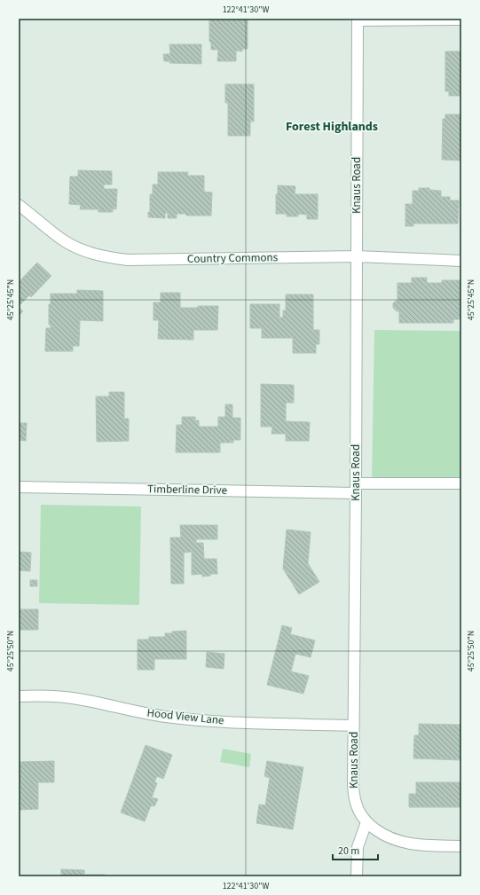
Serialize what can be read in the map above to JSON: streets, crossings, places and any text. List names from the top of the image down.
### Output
{
  "streets": {
    "street": [
      "Knaus Road",
      "Country Commons",
      "Timberline Drive",
      "Hood View Lane"
    ]
  },
  "crossings": [
    ["Knaus Road", "Country Commons"],
    ["Knaus Road", "Timberline Drive"],
    ["Knaus Road", "Hood View Lane"]
  ],
  "districts": ["Forest Highlands"],
  "scale_bar": "20 m",
  "coordinates": ["122°41'30\"W", "45°25'45\"N", "45°25'50\"N"]
}
